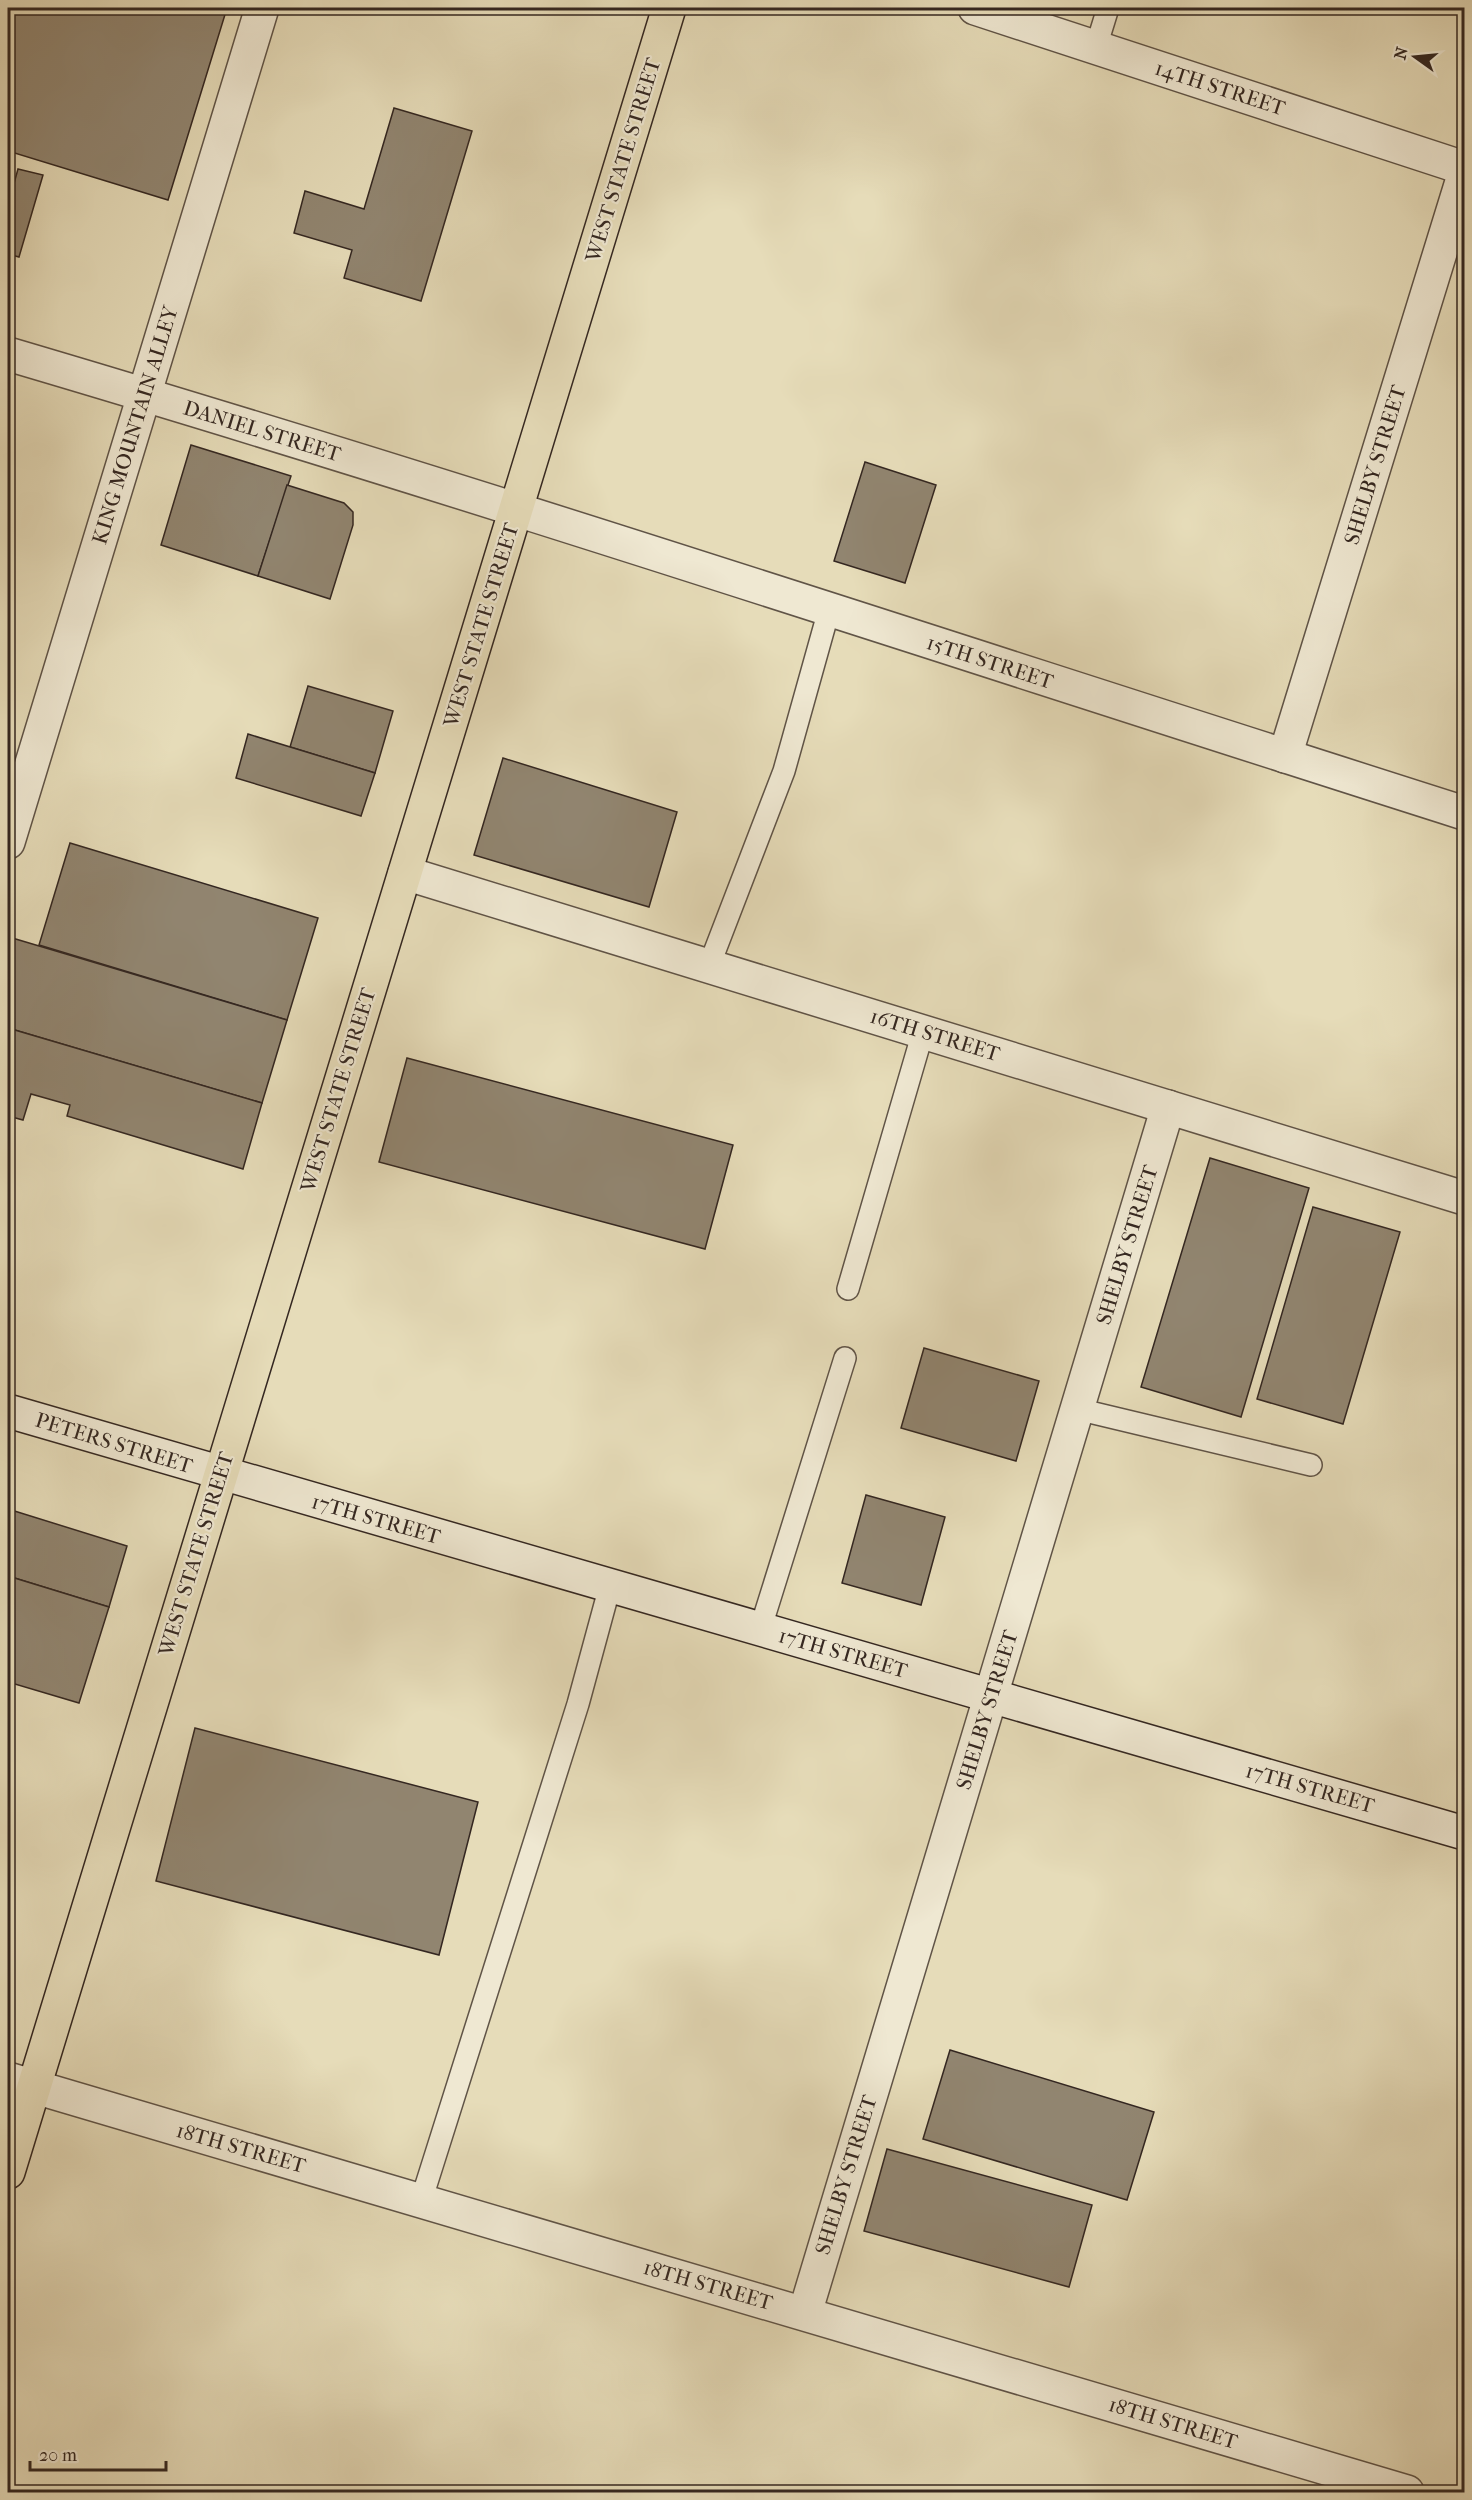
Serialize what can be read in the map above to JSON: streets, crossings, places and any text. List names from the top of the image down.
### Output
{
  "streets": {
    "main road": ["WEST STATE STREET"],
    "street": [
      "14TH STREET",
      "KING MOUNTAIN ALLEY",
      "DANIEL STREET",
      "SHELBY STREET",
      "15TH STREET",
      "16TH STREET",
      "PETERS STREET",
      "17TH STREET",
      "18TH STREET"
    ]
  },
  "crossings": [
    ["WEST STATE STREET", "DANIEL STREET"],
    ["WEST STATE STREET", "15TH STREET"],
    ["WEST STATE STREET", "16TH STREET"],
    ["WEST STATE STREET", "PETERS STREET"],
    ["WEST STATE STREET", "17TH STREET"],
    ["WEST STATE STREET", "18TH STREET"],
    ["KING MOUNTAIN ALLEY", "DANIEL STREET"],
    ["DANIEL STREET", "15TH STREET"],
    ["SHELBY STREET", "15TH STREET"],
    ["SHELBY STREET", "16TH STREET"],
    ["SHELBY STREET", "17TH STREET"],
    ["SHELBY STREET", "18TH STREET"],
    ["PETERS STREET", "17TH STREET"]
  ],
  "scale_bar": "20 m",
  "north": "left"
}
